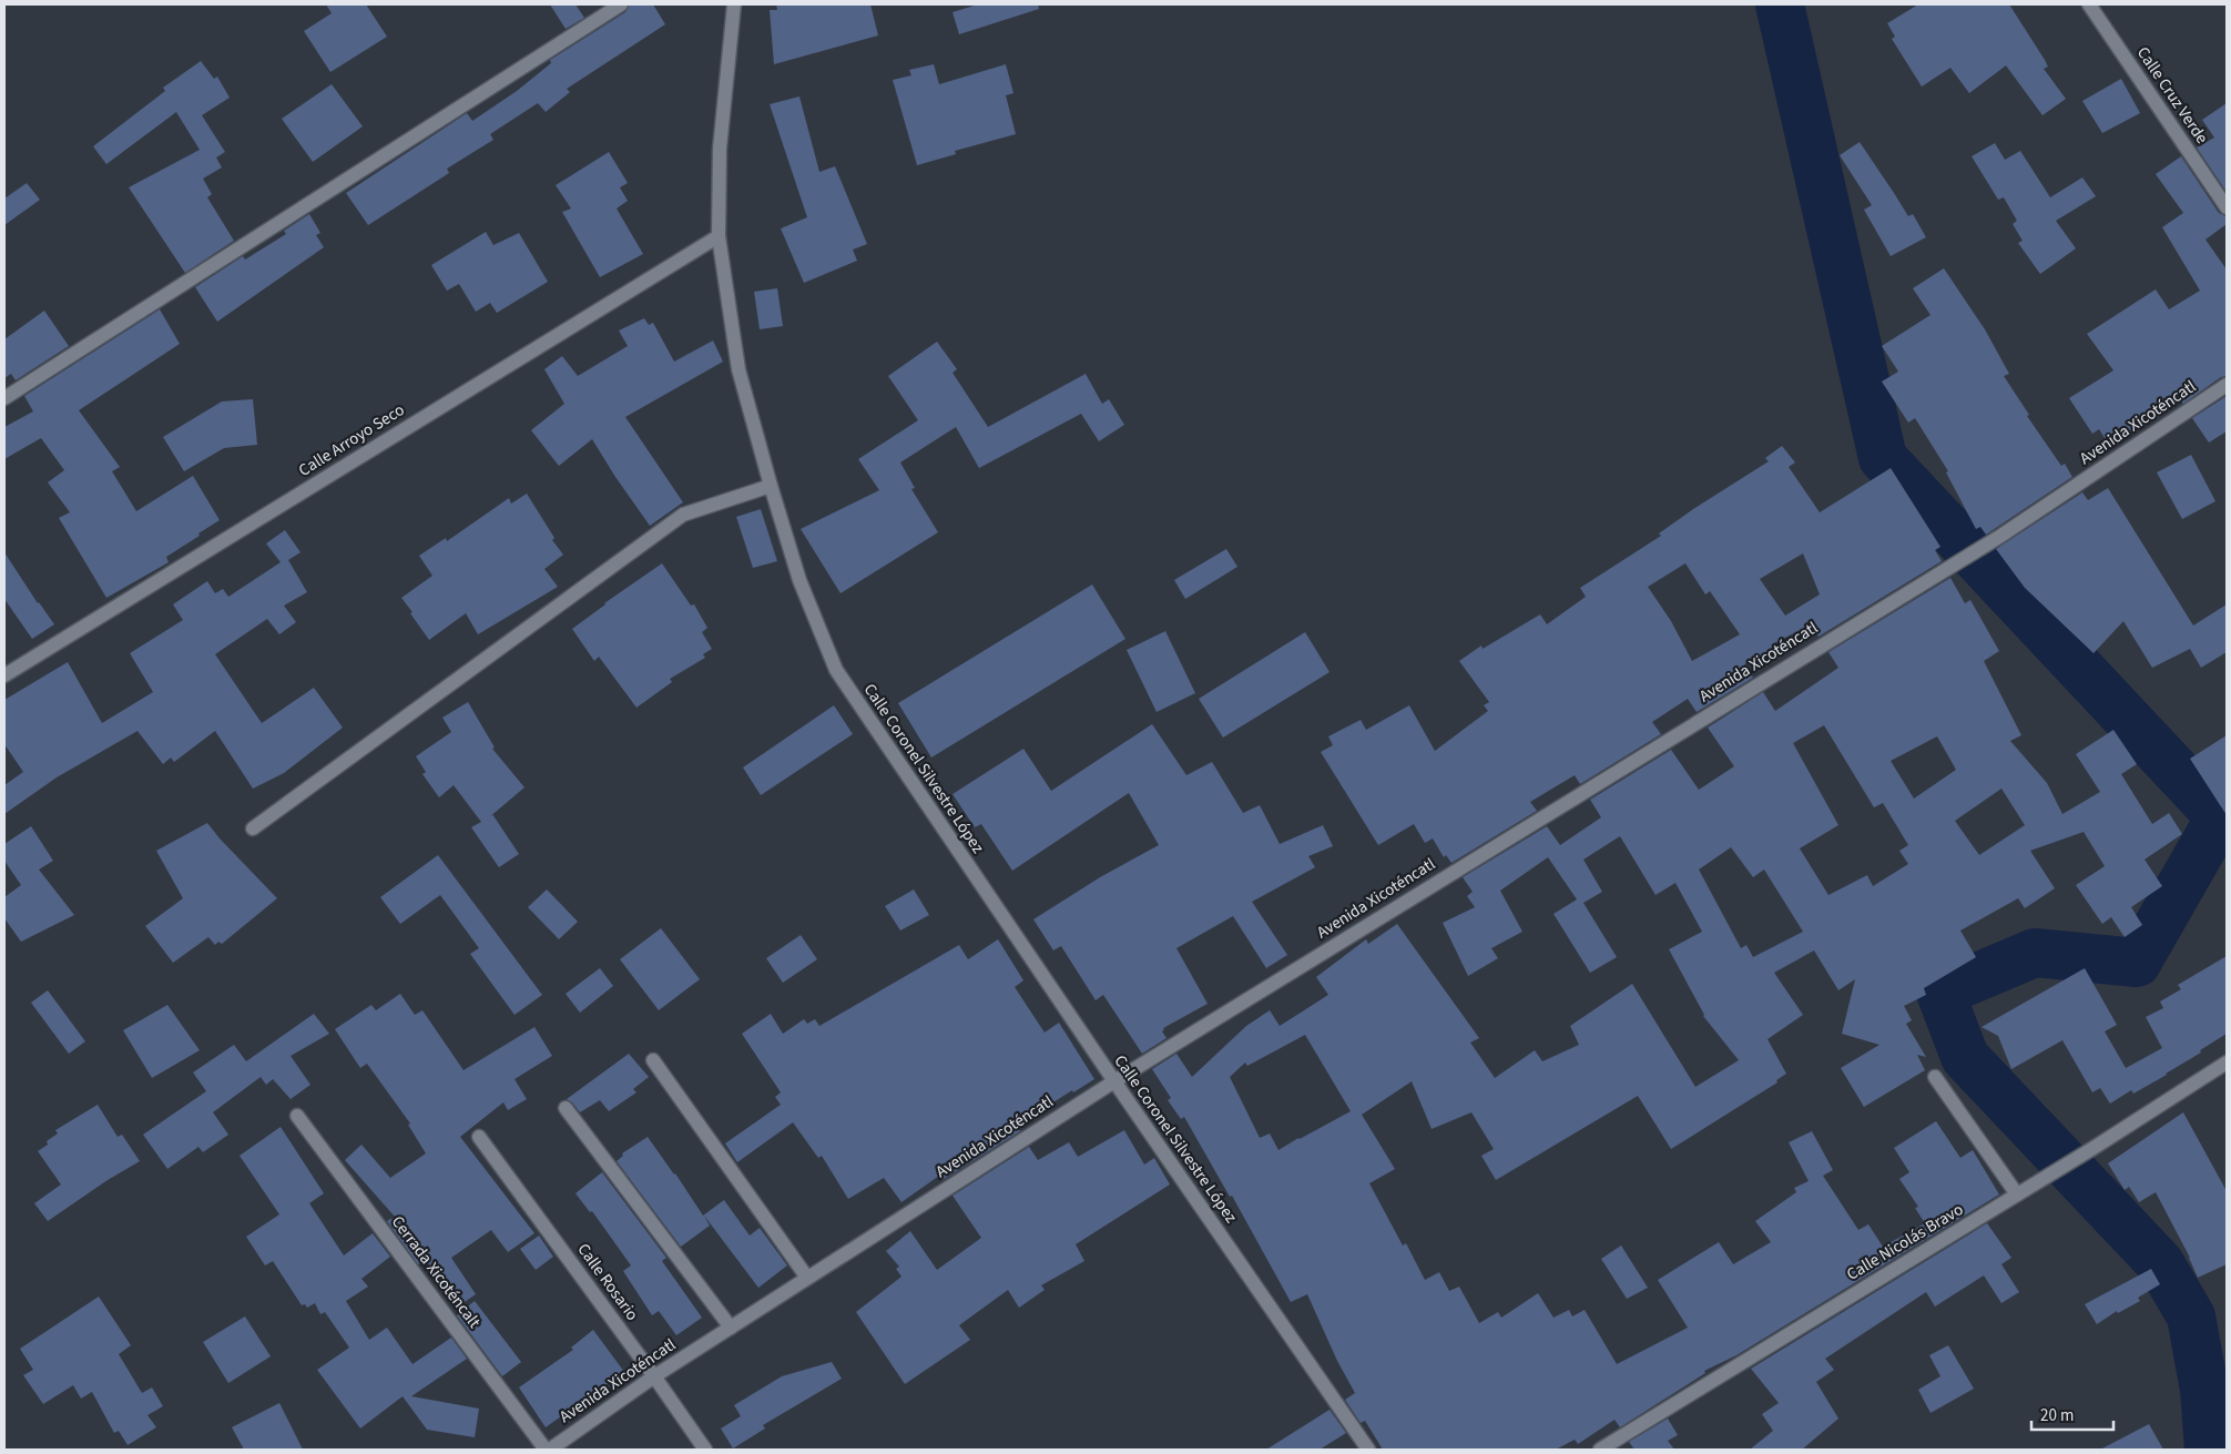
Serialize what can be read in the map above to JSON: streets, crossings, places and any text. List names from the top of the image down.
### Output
{
  "streets": {
    "street": [
      "Calle Cruz Verde",
      "Avenida Xicoténcatl",
      "Calle Arroyo Seco",
      "Calle Coronel Silvestre López",
      "Calle Nicolás Bravo",
      "Cerrada Xicoténcalt",
      "Calle Rosario"
    ]
  },
  "crossings": [
    ["Avenida Xicoténcatl", "Calle Coronel Silvestre López"],
    ["Avenida Xicoténcatl", "Calle Rosario"],
    ["Calle Arroyo Seco", "Calle Coronel Silvestre López"]
  ],
  "scale_bar": "20 m"
}
